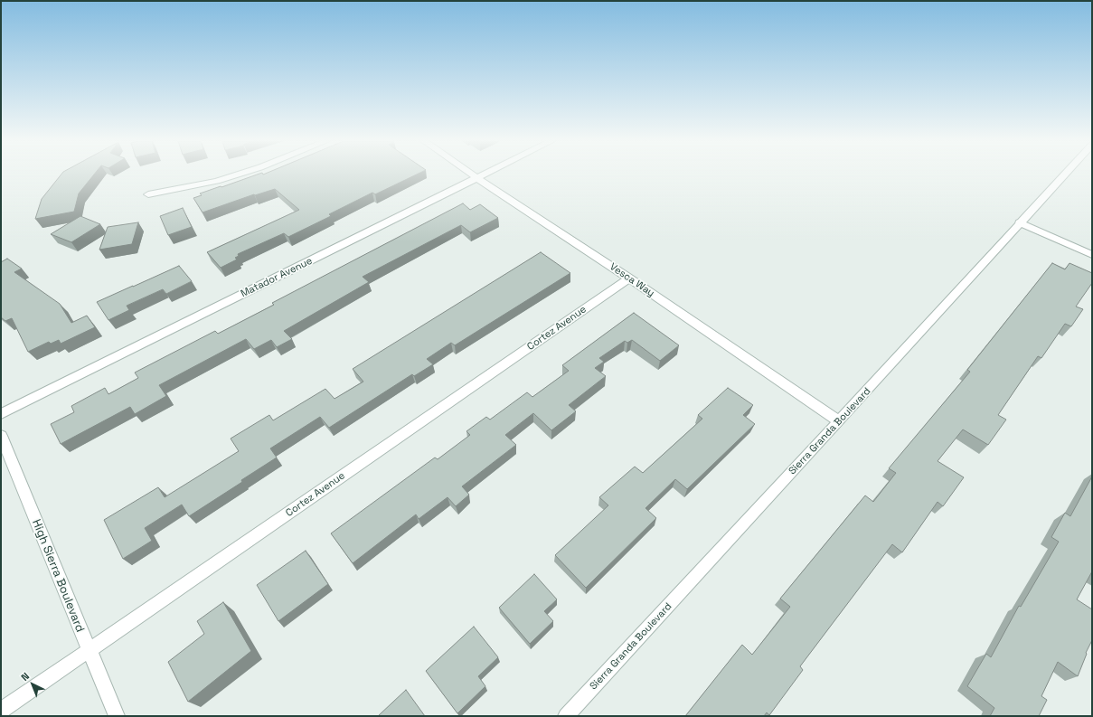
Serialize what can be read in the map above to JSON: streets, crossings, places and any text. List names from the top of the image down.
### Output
{
  "streets": {
    "street": [
      "Matador Avenue",
      "Vesca Way",
      "Cortez Avenue",
      "Sierra Granda Boulevard",
      "High Sierra Boulevard"
    ]
  },
  "crossings": [
    ["Matador Avenue", "Vesca Way"],
    ["Vesca Way", "Cortez Avenue"],
    ["Vesca Way", "Sierra Granda Boulevard"],
    ["Cortez Avenue", "High Sierra Boulevard"]
  ],
  "north": "top left"
}
